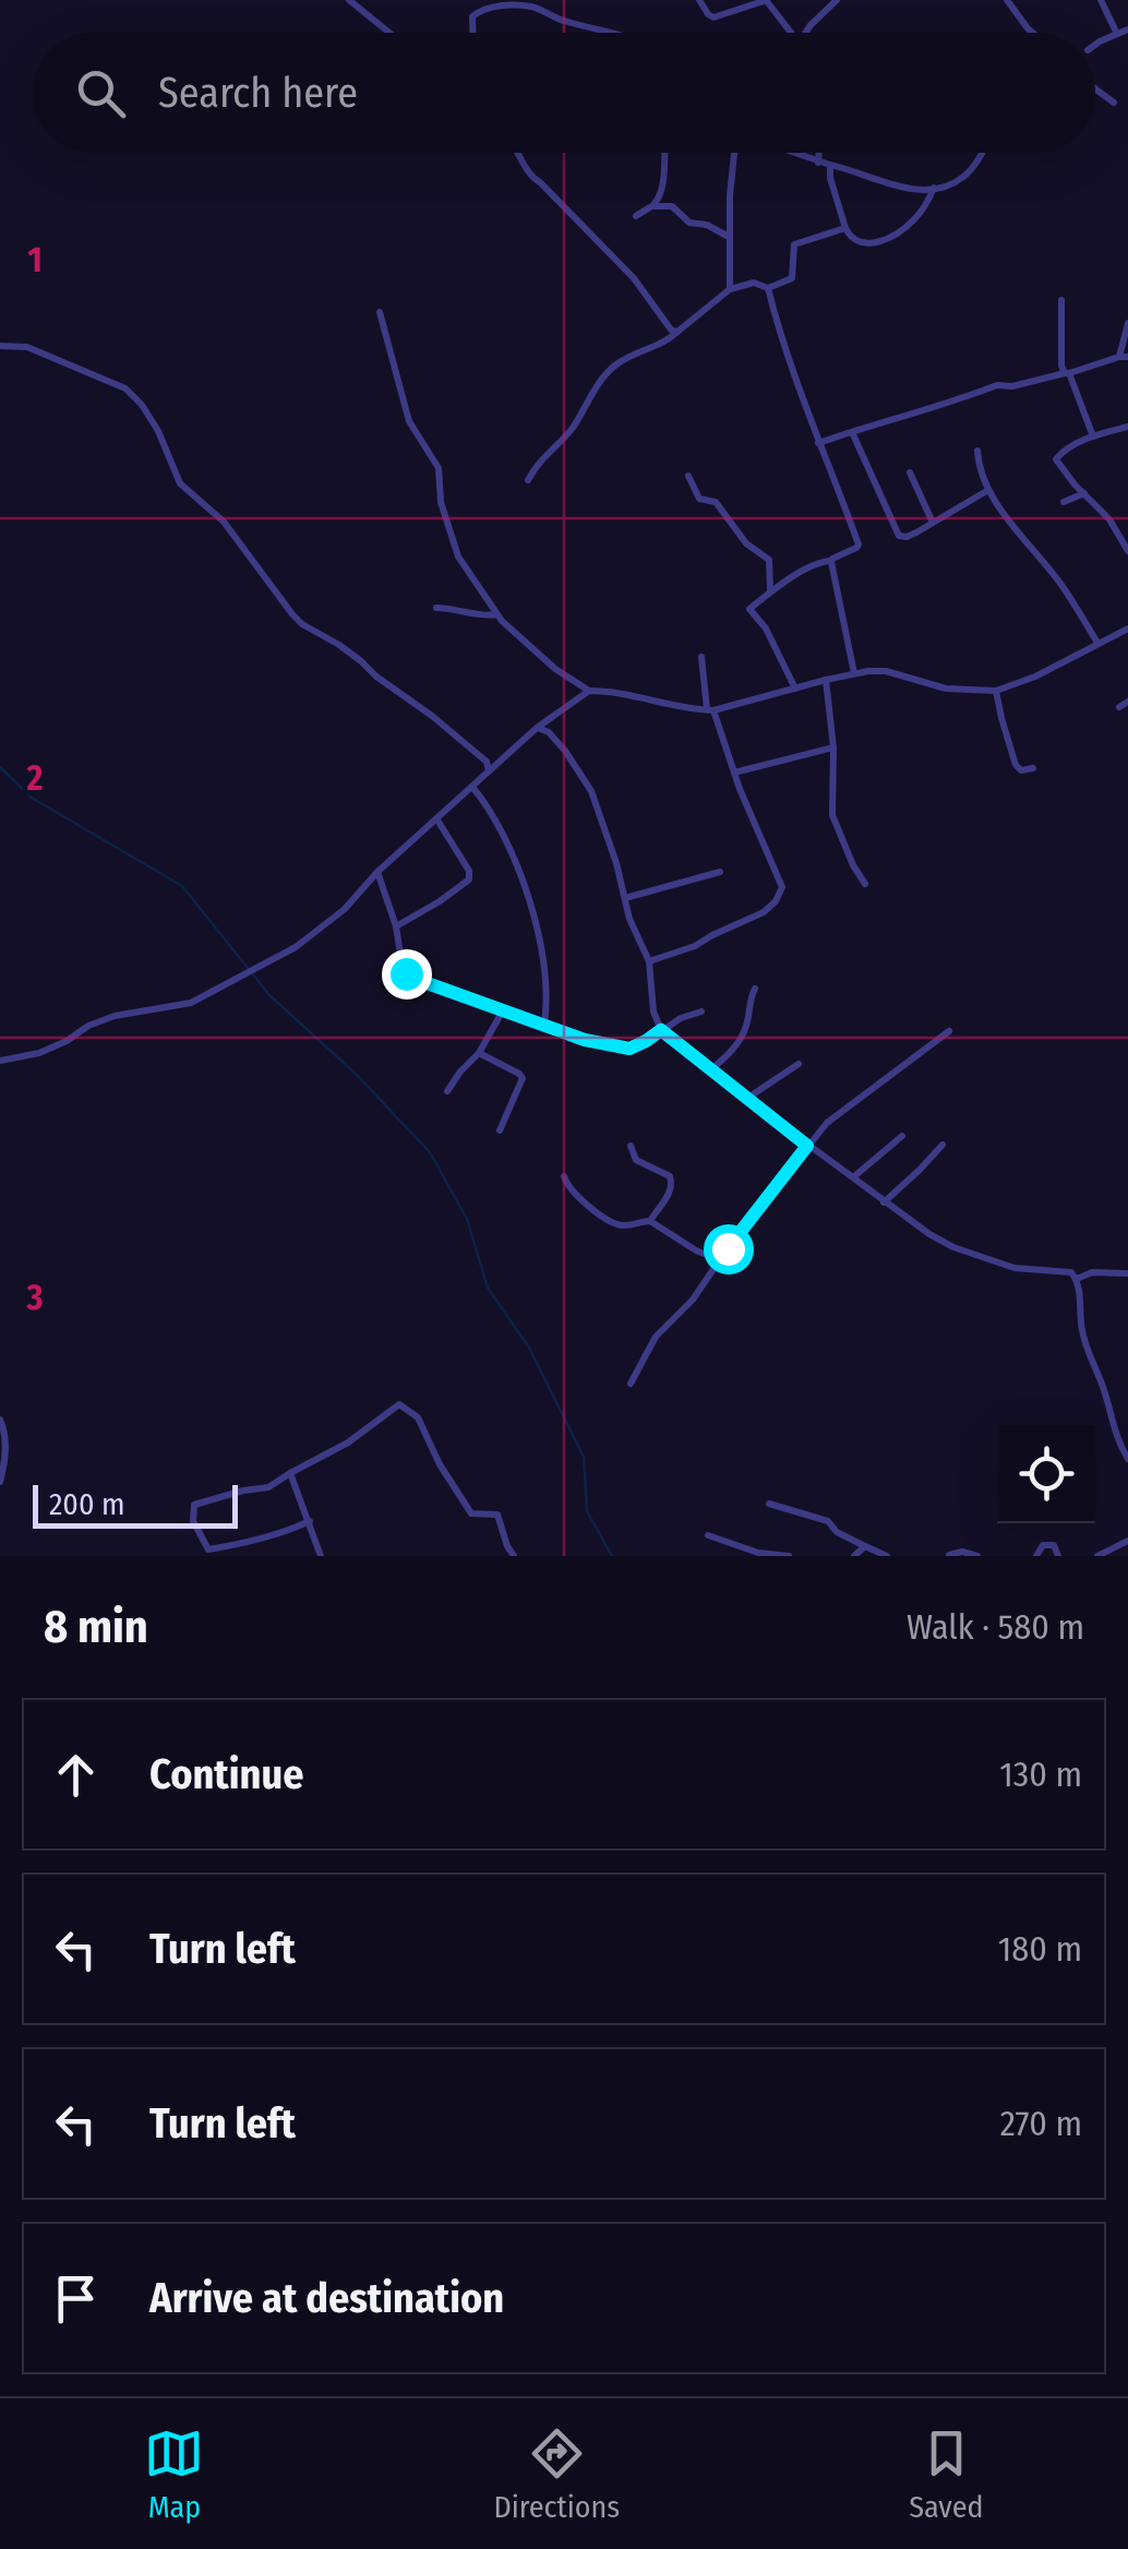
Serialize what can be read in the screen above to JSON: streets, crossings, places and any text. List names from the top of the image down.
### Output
{
  "scale_bar": "200 m",
  "page": {
    "search": "Search here",
    "scale": "200 m",
    "heading": ["8 min", "Walk · 580 m"],
    "list": [
      ["Continue", "130 m"],
      ["Turn left", "180 m"],
      ["Turn left", "270 m"],
      "Arrive at destination"
    ],
    "nav": ["Map", "Directions", "Saved"]
  },
  "grid": {
    "rows": ["1", "2", "3"]
  }
}
